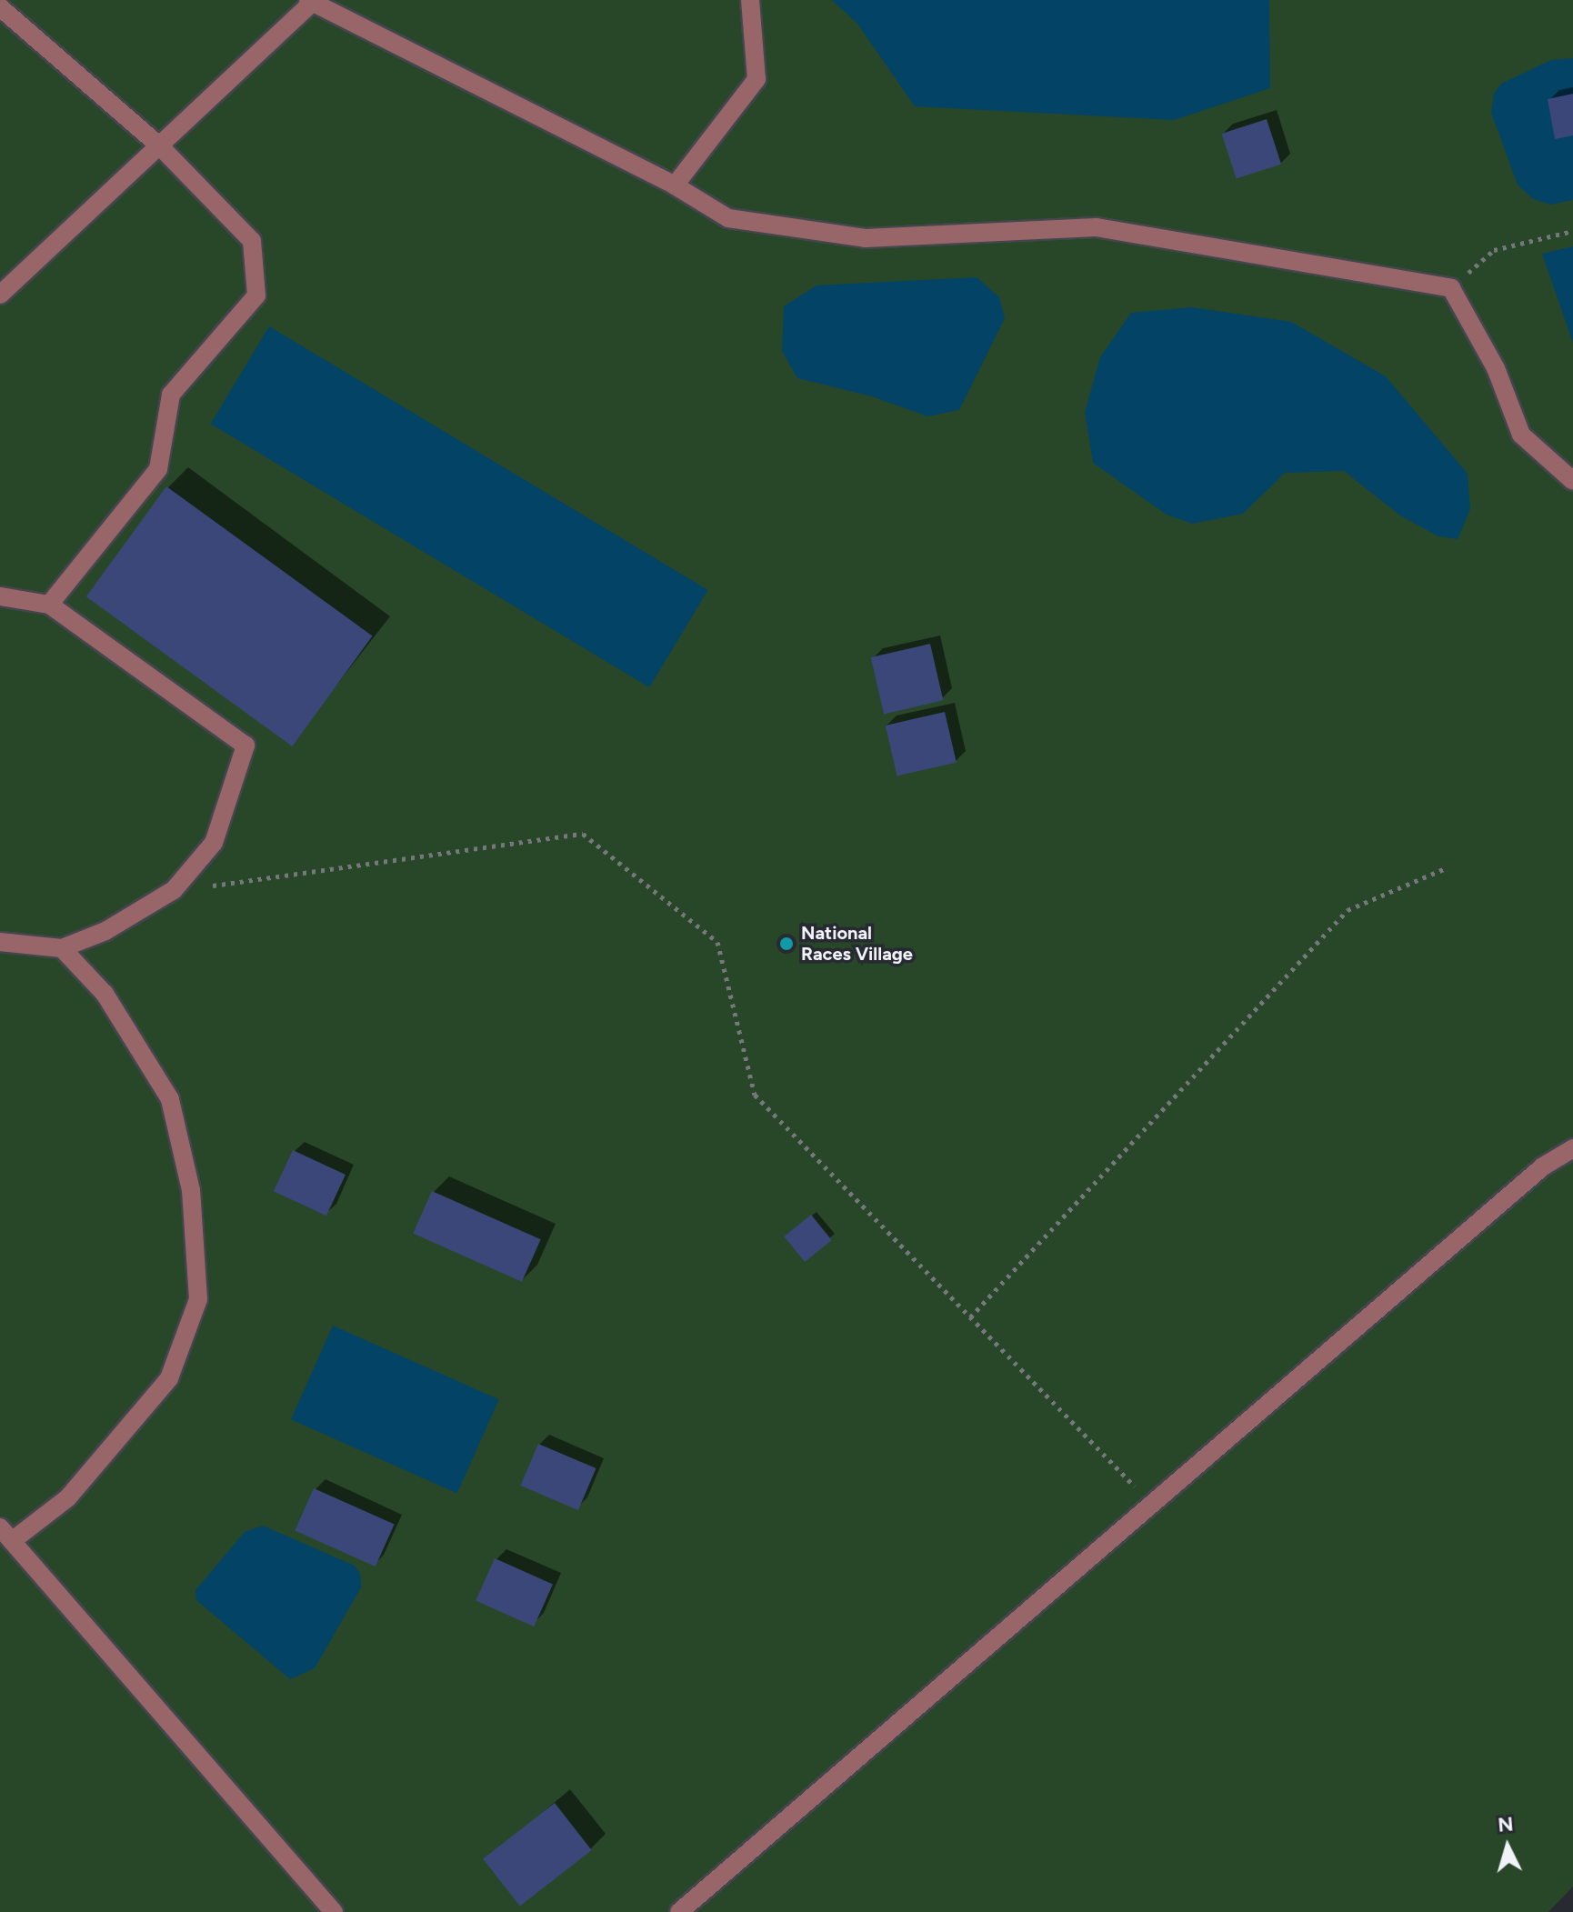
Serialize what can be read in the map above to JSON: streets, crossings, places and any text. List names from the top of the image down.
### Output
{
  "places": ["National Races Village"],
  "north": "top"
}
